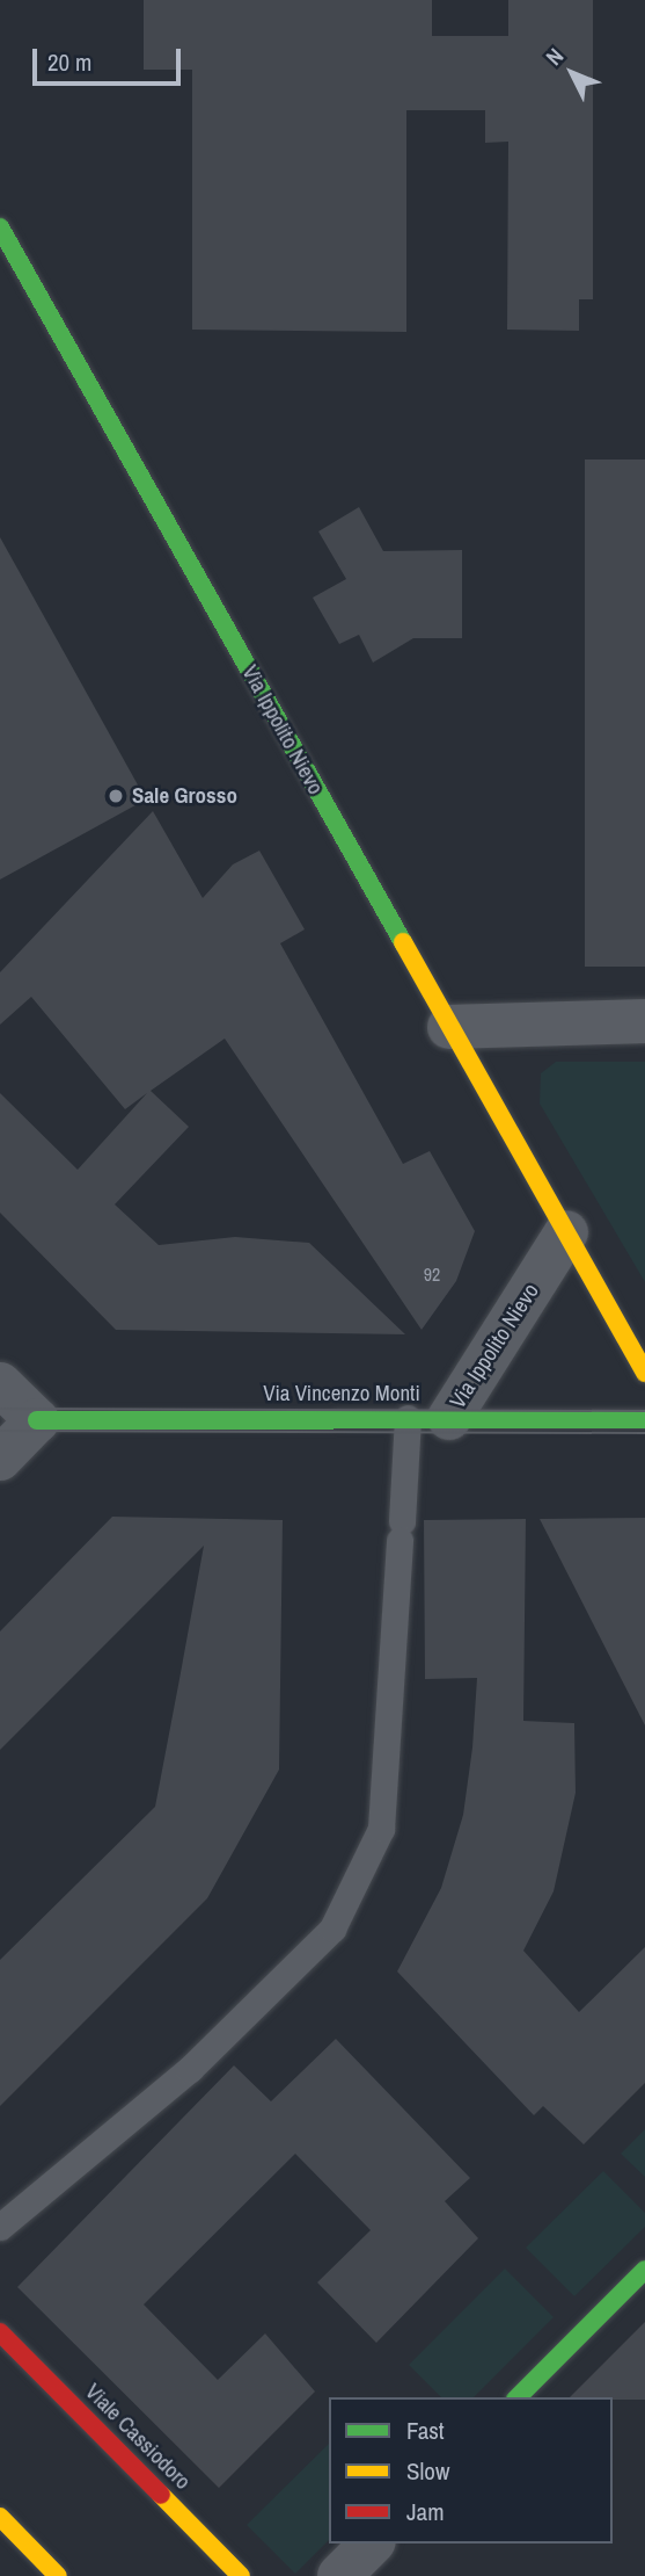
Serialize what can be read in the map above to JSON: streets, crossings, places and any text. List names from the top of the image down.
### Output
{
  "streets": {
    "street": ["Via Ippolito Nievo", "Via Vincenzo Monti", "Viale Cassiodoro"]
  },
  "crossings": [
    ["Via Ippolito Nievo", "Via Vincenzo Monti"]
  ],
  "places": ["Sale Grosso"],
  "house_numbers": ["92"],
  "legend": ["Fast", "Slow", "Jam"],
  "scale_bar": "20 m",
  "north": "top left"
}
